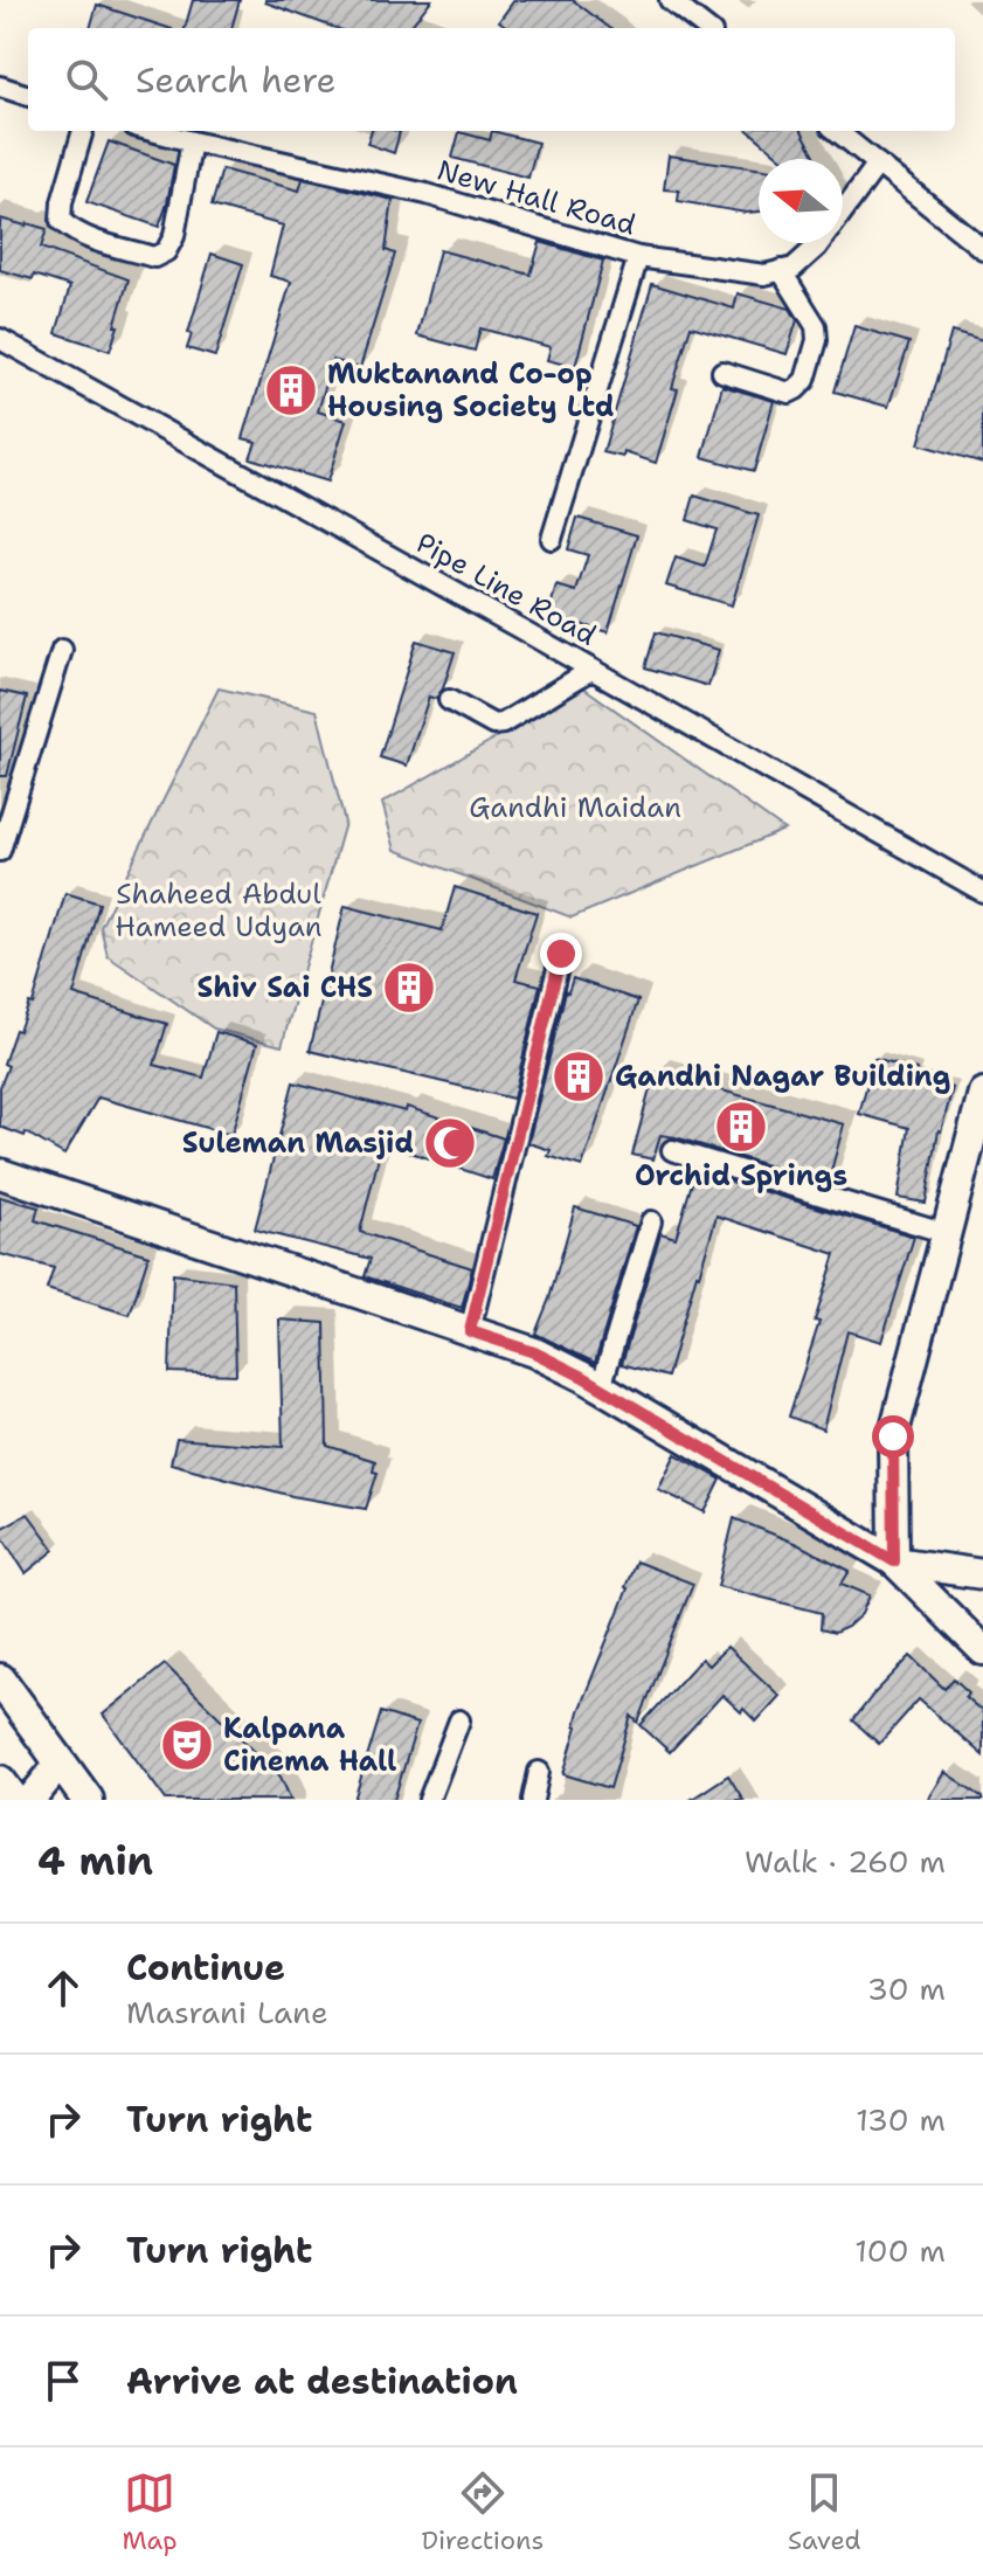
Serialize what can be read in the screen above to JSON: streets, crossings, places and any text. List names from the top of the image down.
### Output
{
  "streets": {
    "street": ["New Hall Road", "Pipe Line Road"]
  },
  "parks": ["Gandhi Maidan", "Shaheed Abdul Hameed Udyan"],
  "places": {
    "building": [
      "Muktanand Co-op Housing Society Ltd",
      "Shiv Sai CHS",
      "Gandhi Nagar Building",
      "Orchid Springs"
    ],
    "mosque": ["Suleman Masjid"],
    "theatre": ["Kalpana Cinema Hall"]
  },
  "north": "left",
  "page": {
    "search": "Search here",
    "heading": ["4 min", "Walk · 260 m"],
    "list": [
      ["Continue", "Masrani Lane", "30 m"],
      ["Turn right", "130 m"],
      ["Turn right", "100 m"],
      "Arrive at destination"
    ],
    "nav": ["Map", "Directions", "Saved"]
  }
}
